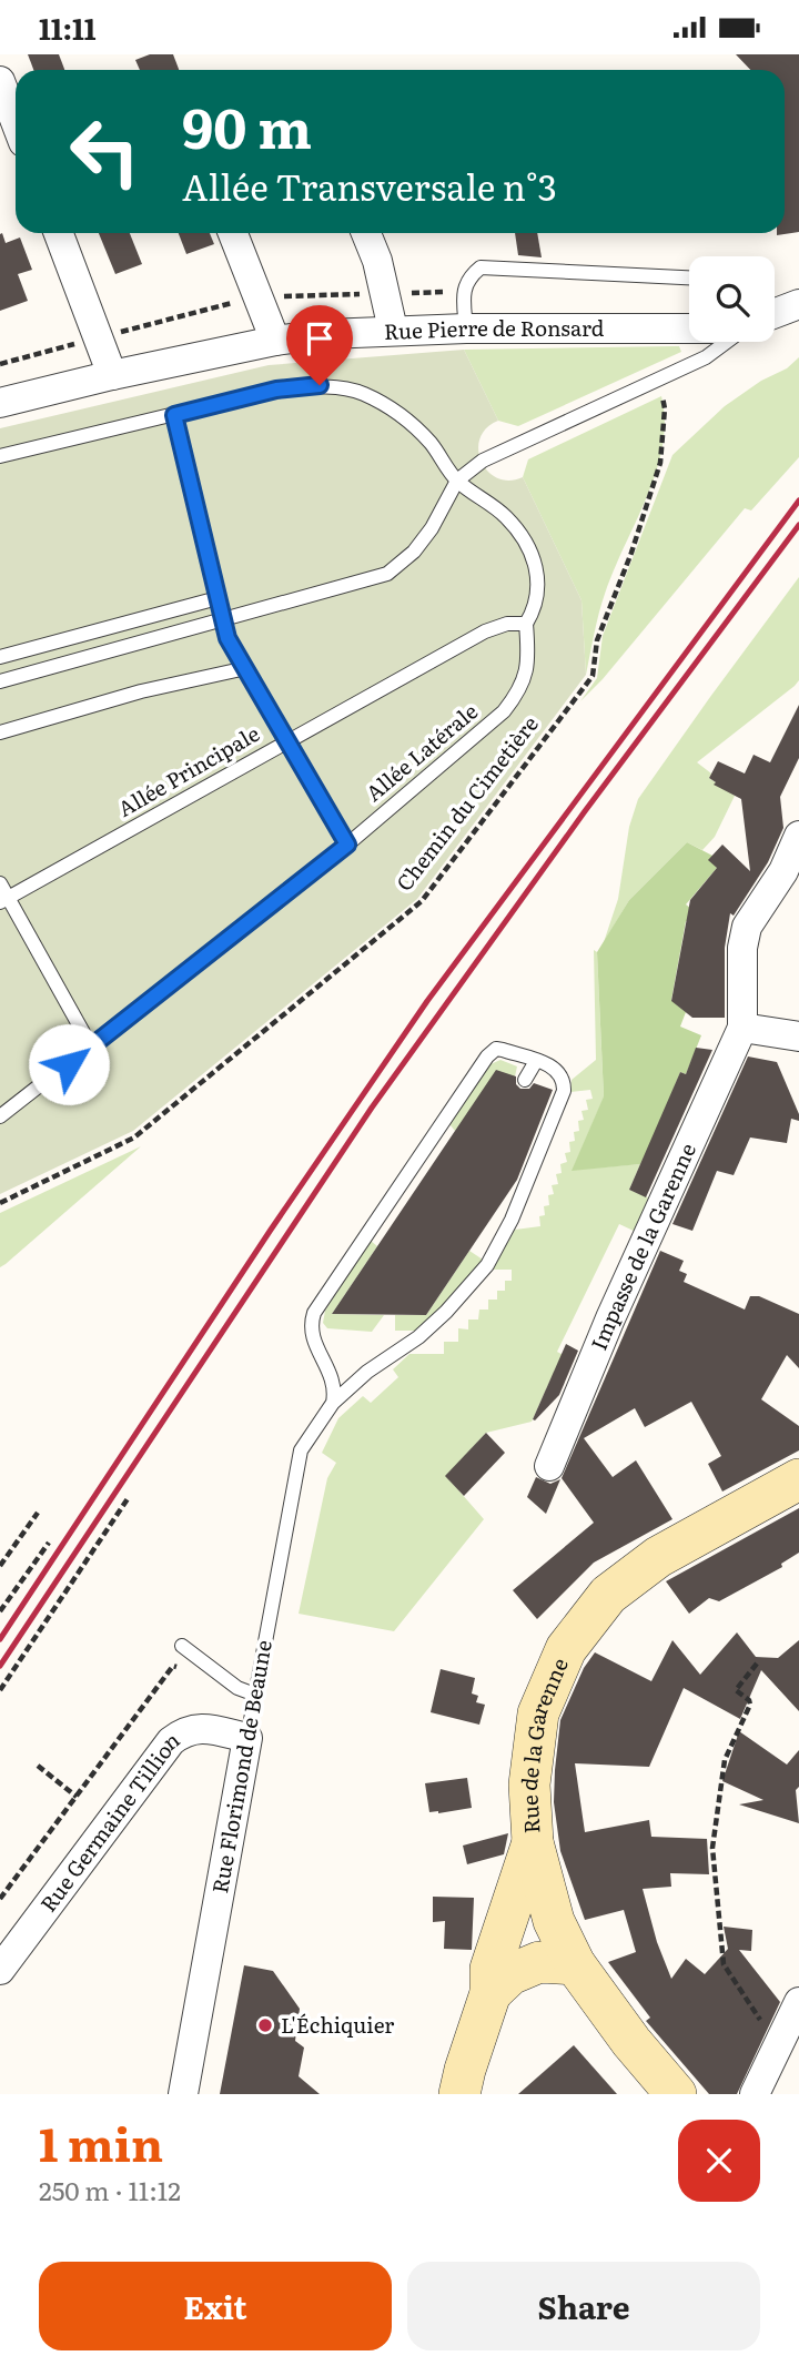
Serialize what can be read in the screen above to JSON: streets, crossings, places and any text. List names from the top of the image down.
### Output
{
  "streets": {
    "street": [
      "Rue Pierre de Ronsard",
      "Impasse de la Garenne",
      "Rue de la Garenne",
      "Rue Florimond de Beaune",
      "Rue Germaine Tillion"
    ],
    "lane": ["Allée Latérale", "Allée Principale"],
    "path": ["Chemin du Cimetière"]
  },
  "crossings": [
    ["Allée Latérale", "Allée Principale"],
    ["Rue Florimond de Beaune", "Rue Germaine Tillion"]
  ],
  "places": ["L'Échiquier"],
  "page": {
    "status": "11:11",
    "turn": ["90 m", "Allée Transversale n°3"],
    "heading": ["1 min", "250 m · 11:12"],
    "buttons": ["Exit", "Share"]
  }
}
